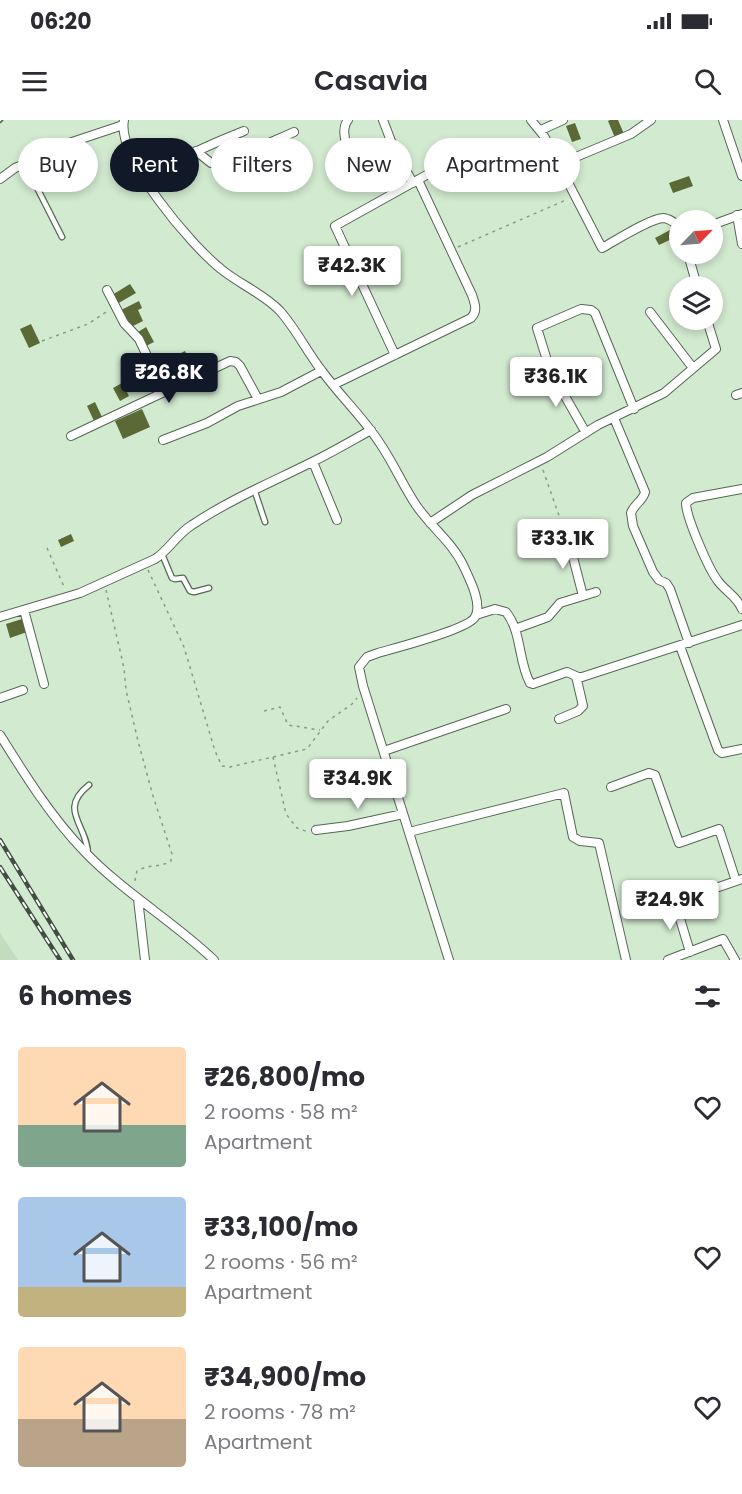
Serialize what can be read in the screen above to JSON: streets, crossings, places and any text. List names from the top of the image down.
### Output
{
  "north": "top right",
  "page": {
    "status": "06:20",
    "header": "Casavia",
    "chip": [
      "Buy",
      "Rent",
      "Filters",
      "New",
      "Apartment"
    ],
    "price": [
      "₹42.3K",
      "₹26.8K",
      "₹36.1K",
      "₹33.1K",
      "₹34.9K",
      "₹24.9K"
    ],
    "heading": "6 homes",
    "list": [
      {
        "name": "₹26,800/mo",
        "note": "2 rooms · 58 m² · Apartment"
      },
      {
        "name": "₹33,100/mo",
        "note": "2 rooms · 56 m² · Apartment"
      },
      {
        "name": "₹34,900/mo",
        "note": "2 rooms · 78 m² · Apartment"
      }
    ]
  }
}
